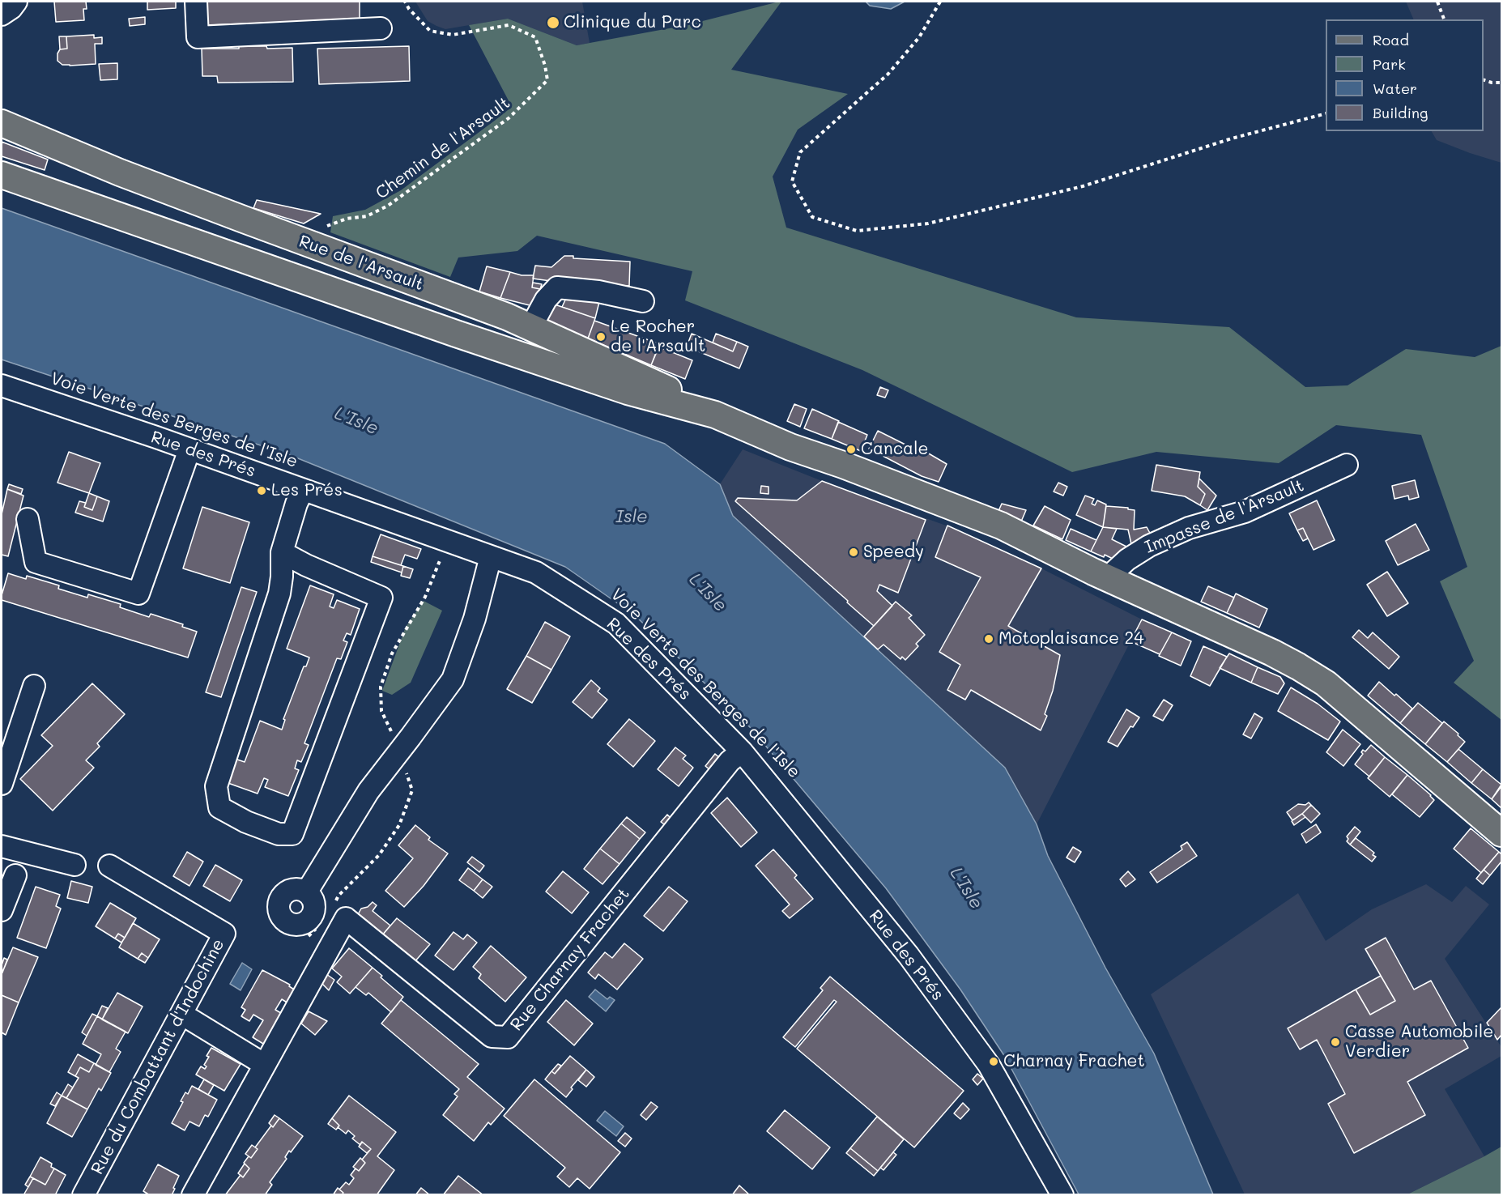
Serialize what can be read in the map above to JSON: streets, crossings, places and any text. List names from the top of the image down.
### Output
{
  "streets": {
    "main road": ["Rue de l'Arsault"],
    "street": [
      "Rue des Prés",
      "Impasse de l'Arsault",
      "Rue Charnay Frachet",
      "Rue du Combattant d'Indochine"
    ],
    "path": ["Chemin de l'Arsault"]
  },
  "crossings": [
    ["Chemin de l'Arsault", "Rue de l'Arsault"],
    ["Rue des Prés", "Rue Charnay Frachet"]
  ],
  "water": ["L'Isle", "Isle"],
  "places": [
    "Clinique du Parc",
    "Le Rocher de l'Arsault",
    "Cancale",
    "Les Prés",
    "Speedy",
    "Motoplaisance 24",
    "Casse Automobile Verdier",
    "Charnay Frachet"
  ],
  "legend": [
    "Road",
    "Park",
    "Water",
    "Building"
  ]
}
